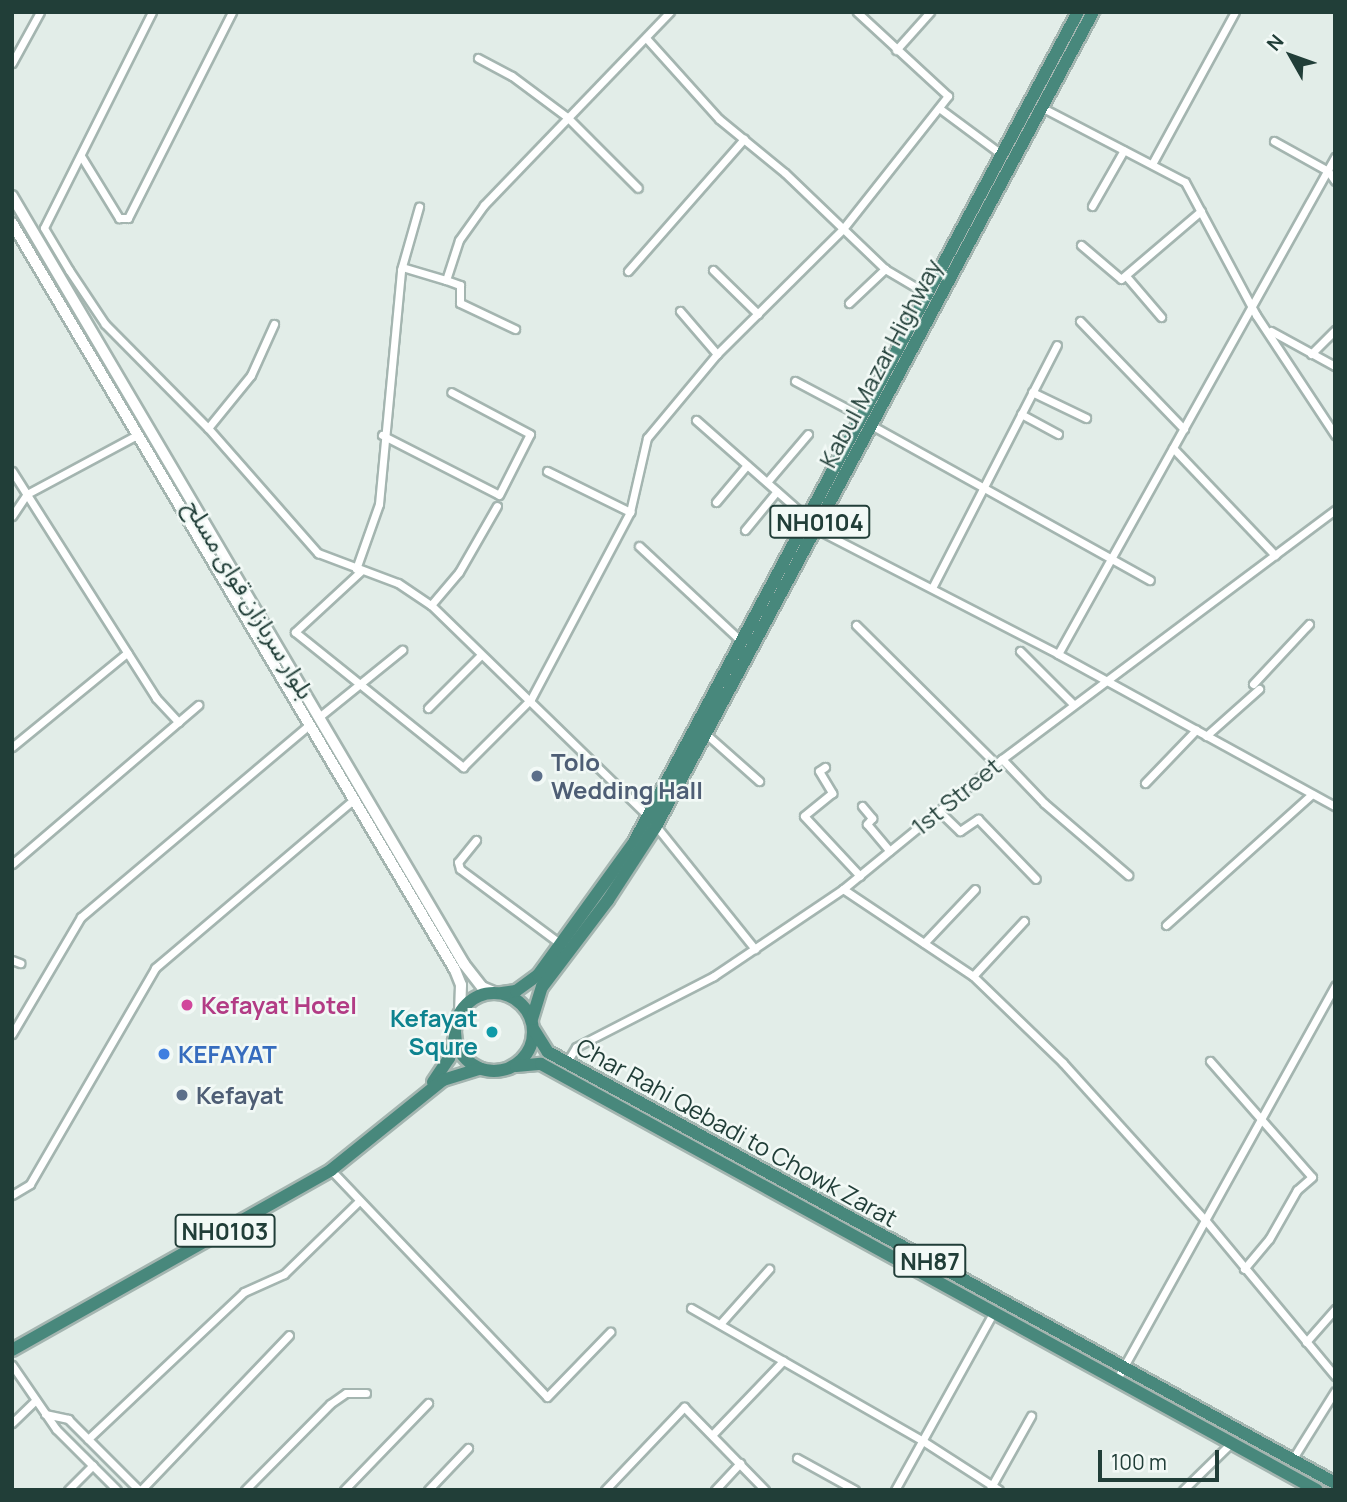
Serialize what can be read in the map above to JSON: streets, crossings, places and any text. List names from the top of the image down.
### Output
{
  "streets": {
    "highway": [
      "Kabul Mazar Highway",
      "NH0104",
      "Char Rahi Qebadi to Chowk Zarat",
      "NH0103",
      "NH87"
    ],
    "main road": ["بلوار سربازان قوای مسلح"],
    "street": ["1st Street"]
  },
  "crossings": [
    ["Kabul Mazar Highway", "بلوار سربازان قوای مسلح"],
    ["Kabul Mazar Highway", "Char Rahi Qebadi to Chowk Zarat"],
    ["Kabul Mazar Highway", "NH0103"],
    ["بلوار سربازان قوای مسلح", "Char Rahi Qebadi to Chowk Zarat"],
    ["بلوار سربازان قوای مسلح", "NH0103"],
    ["1st Street", "Char Rahi Qebadi to Chowk Zarat"],
    ["Char Rahi Qebadi to Chowk Zarat", "NH0103"]
  ],
  "places": [
    "Tolo Wedding Hall",
    "Kefayat Hotel",
    "Kefayat Squre",
    "KEFAYAT",
    "Kefayat"
  ],
  "scale_bar": "100 m",
  "north": "top left"
}
